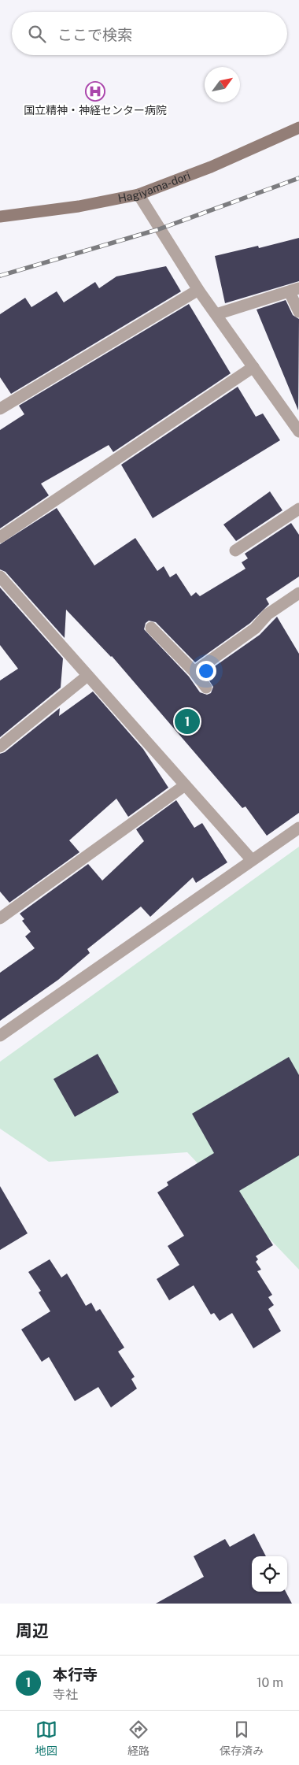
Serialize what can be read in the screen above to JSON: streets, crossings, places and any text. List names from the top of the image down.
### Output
{
  "streets": {
    "street": ["Hagiyama-dori"]
  },
  "places": {
    "hospital": ["国立精神・神経センター病院"]
  },
  "north": "top right",
  "page": {
    "search": "ここで検索",
    "pins": "1",
    "heading": "周辺",
    "list": [
      {
        "mark": "1",
        "name": "本行寺",
        "note": "寺社",
        "value": "10 m"
      }
    ],
    "nav": ["地図", "経路", "保存済み"]
  }
}
